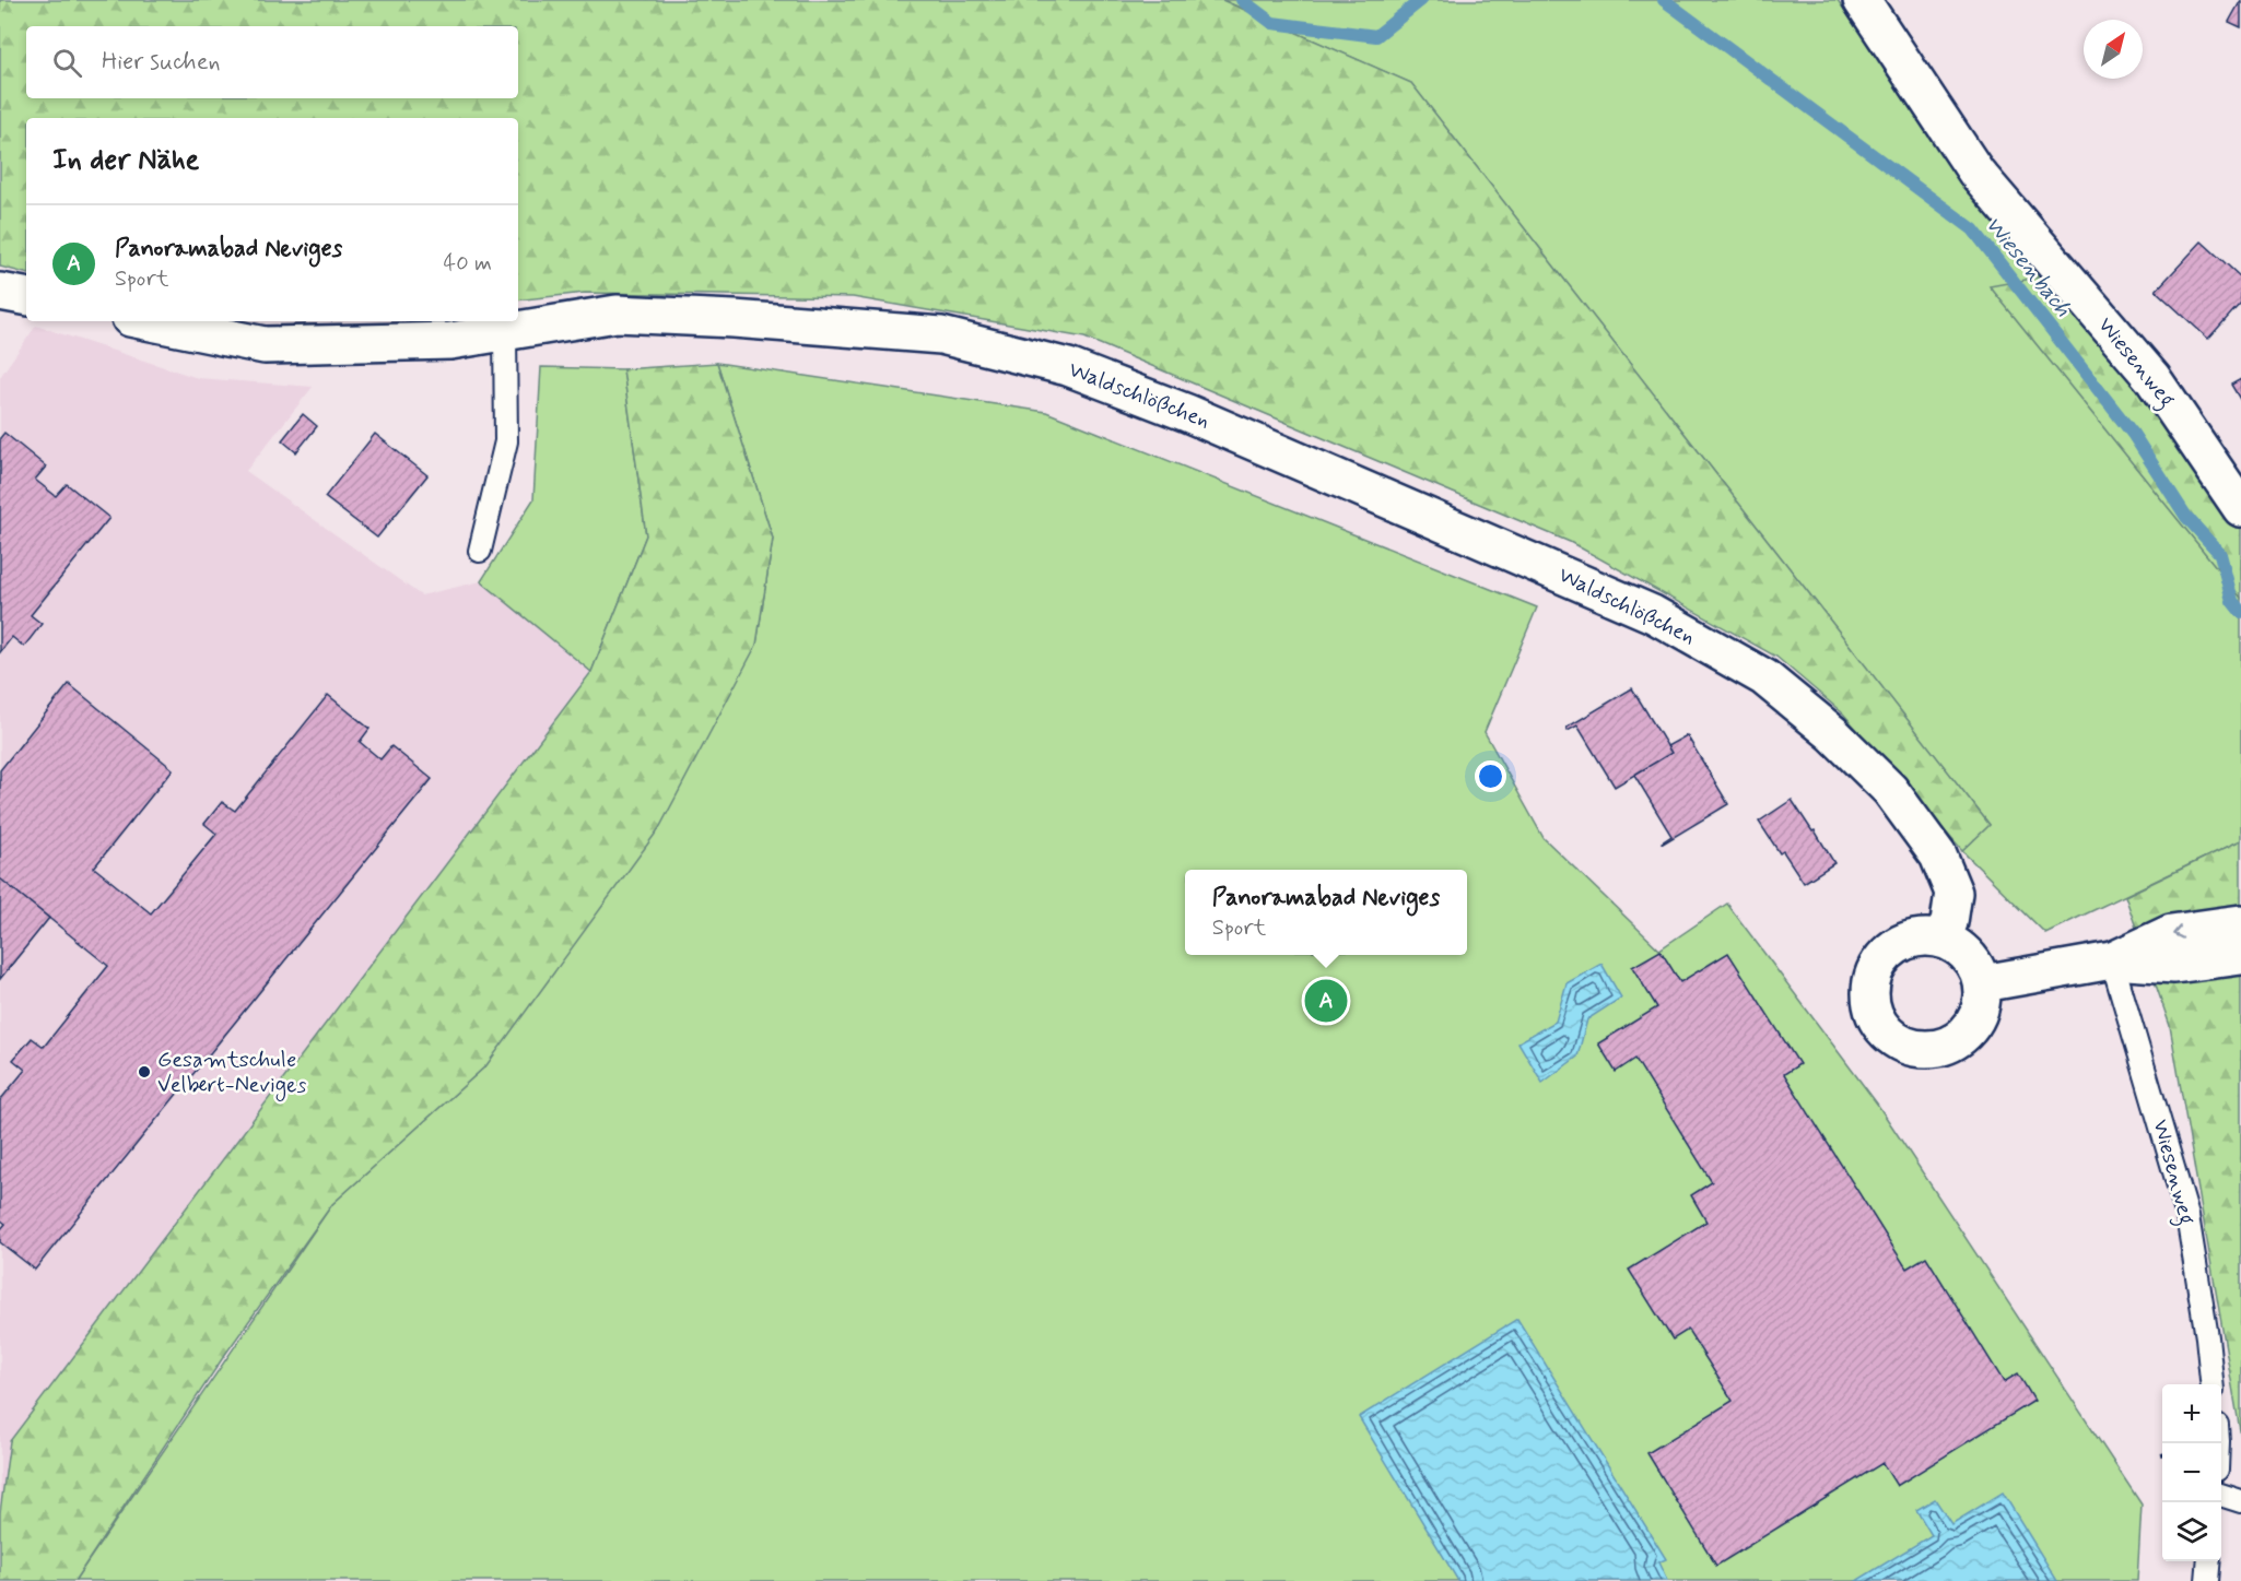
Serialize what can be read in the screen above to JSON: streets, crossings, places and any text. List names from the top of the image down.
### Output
{
  "streets": {
    "street": ["Wiesenweg", "Waldschlößchen"]
  },
  "water": ["Wiesenbach"],
  "places": ["Gesamtschule Velbert-Neviges"],
  "north": "top right",
  "page": {
    "search": "Hier suchen",
    "heading": "In der Nähe",
    "list": [
      {
        "mark": "A",
        "name": "Panoramabad Neviges",
        "note": "Sport",
        "value": "40 m"
      }
    ],
    "popup": ["Panoramabad Neviges", "Sport"],
    "pins": "A",
    "map_buttons": ["+", "−"]
  }
}
